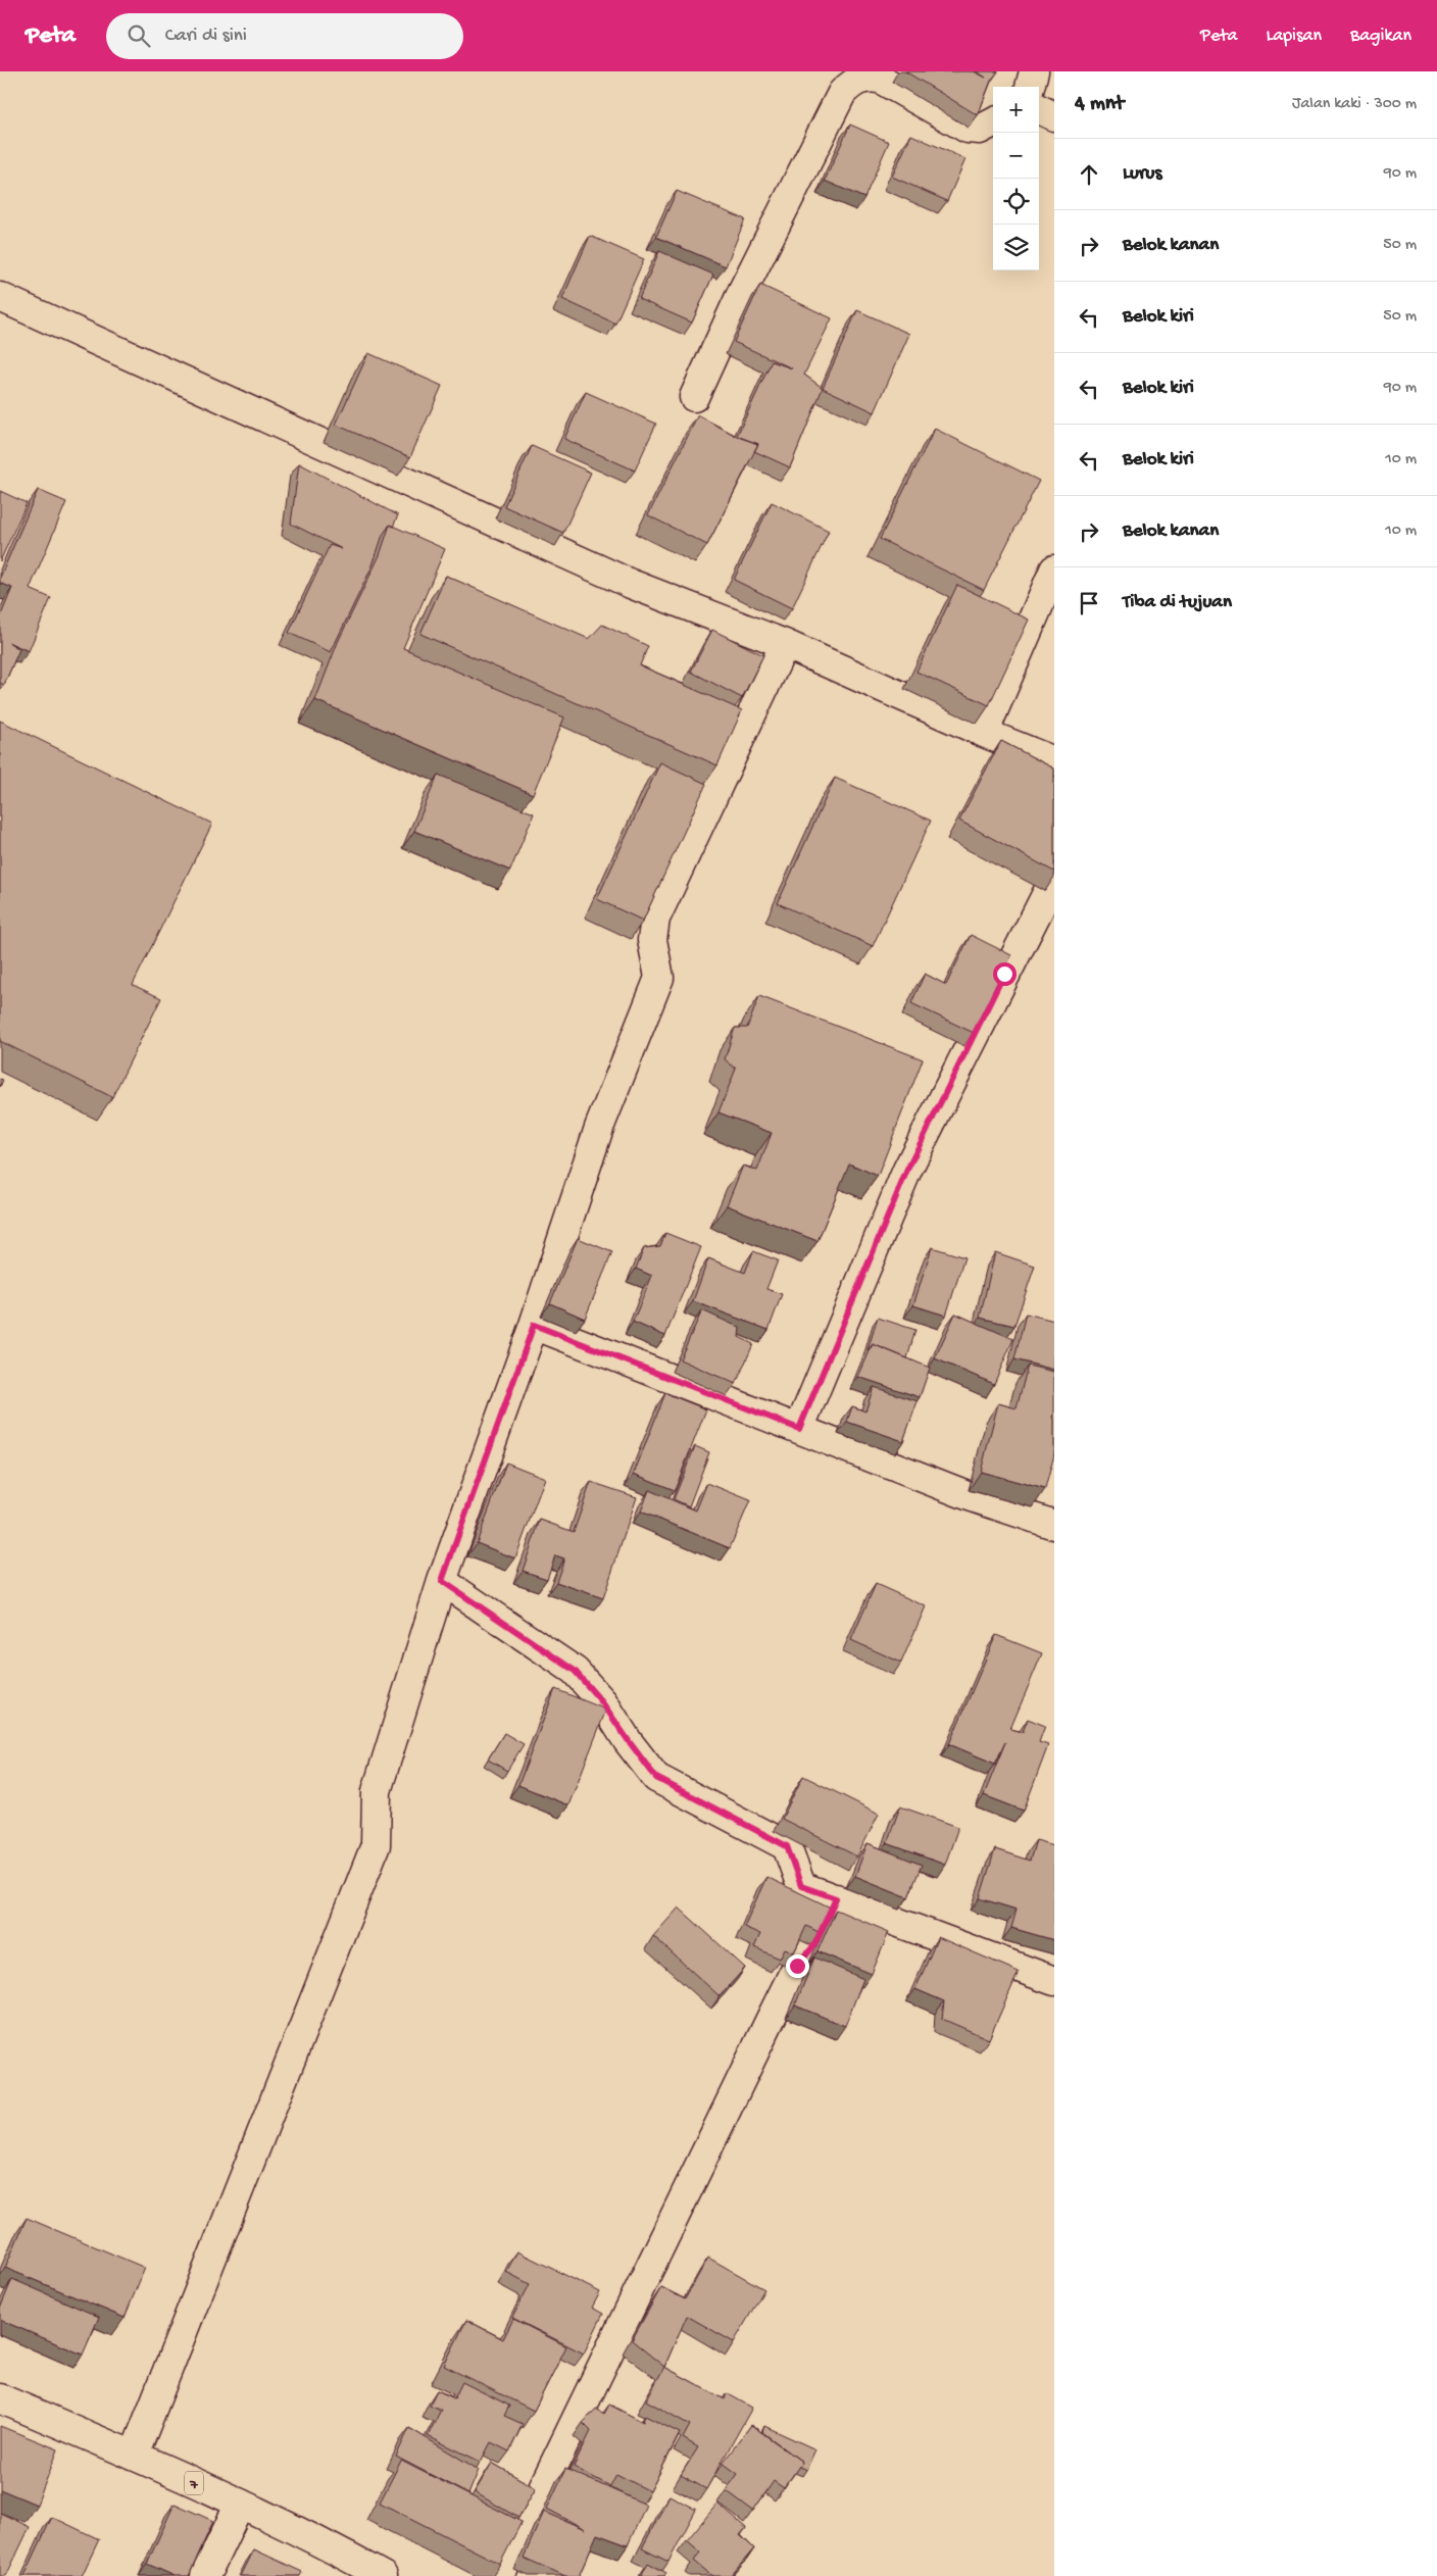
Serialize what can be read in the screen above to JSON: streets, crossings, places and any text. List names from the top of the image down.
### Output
{
  "streets": {
    "main road": ["7"]
  },
  "page": {
    "header": "Peta",
    "search": "Cari di sini",
    "nav": ["Peta", "Lapisan", "Bagikan"],
    "heading": ["4 mnt", "Jalan kaki · 300 m"],
    "map_buttons": ["+", "−"],
    "list": [
      ["Lurus", "90 m"],
      ["Belok kanan", "50 m"],
      ["Belok kiri", "50 m"],
      ["Belok kiri", "90 m"],
      ["Belok kiri", "10 m"],
      ["Belok kanan", "10 m"],
      "Tiba di tujuan"
    ]
  }
}
